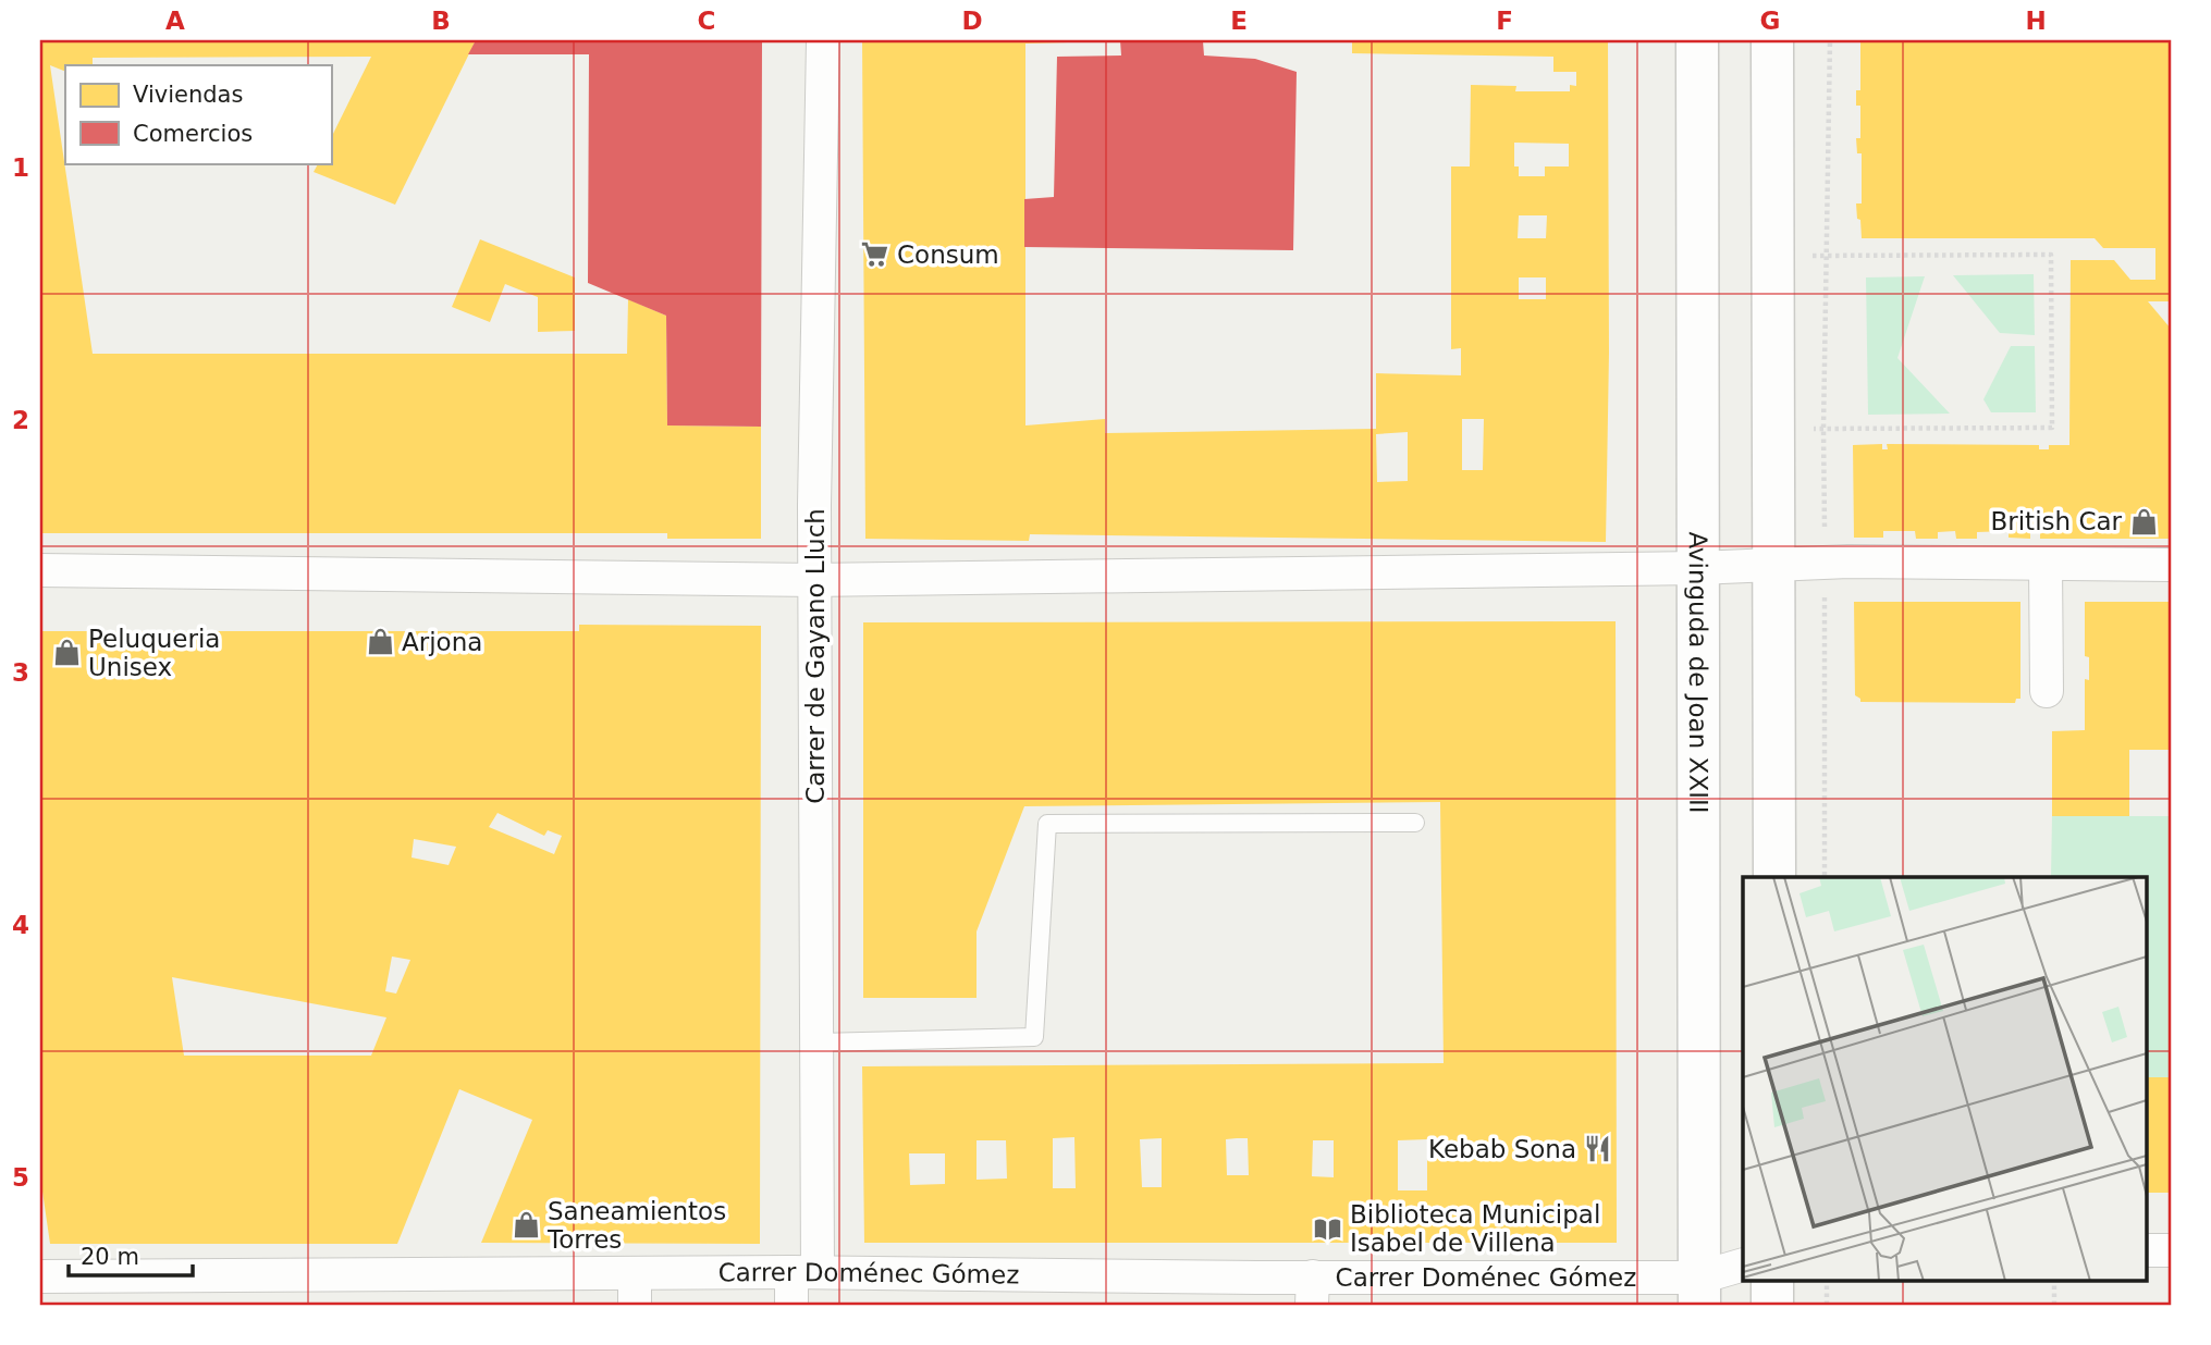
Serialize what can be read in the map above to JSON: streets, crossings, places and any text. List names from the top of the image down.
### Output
{
  "streets": {
    "main road": ["Avinguda de Joan XXIII"],
    "street": ["Carrer de Gayano Lluch", "Carrer Doménec Gómez"]
  },
  "crossings": [
    ["Carrer de Gayano Lluch", "Carrer Doménec Gómez"],
    ["Avinguda de Joan XXIII", "Carrer Doménec Gómez"]
  ],
  "places": {
    "supermarket": ["Consum"],
    "shop": [
      "British Car",
      "Arjona",
      "Peluqueria Unisex",
      "Saneamientos Torres"
    ],
    "restaurant": ["Kebab Sona"],
    "library": ["Biblioteca Municipal Isabel de Villena"]
  },
  "legend": ["Viviendas", "Comercios"],
  "scale_bar": "20 m",
  "grid": {
    "columns": [
      "A",
      "B",
      "C",
      "D",
      "E",
      "F",
      "G",
      "H"
    ],
    "rows": [
      "1",
      "2",
      "3",
      "4",
      "5"
    ]
  }
}
